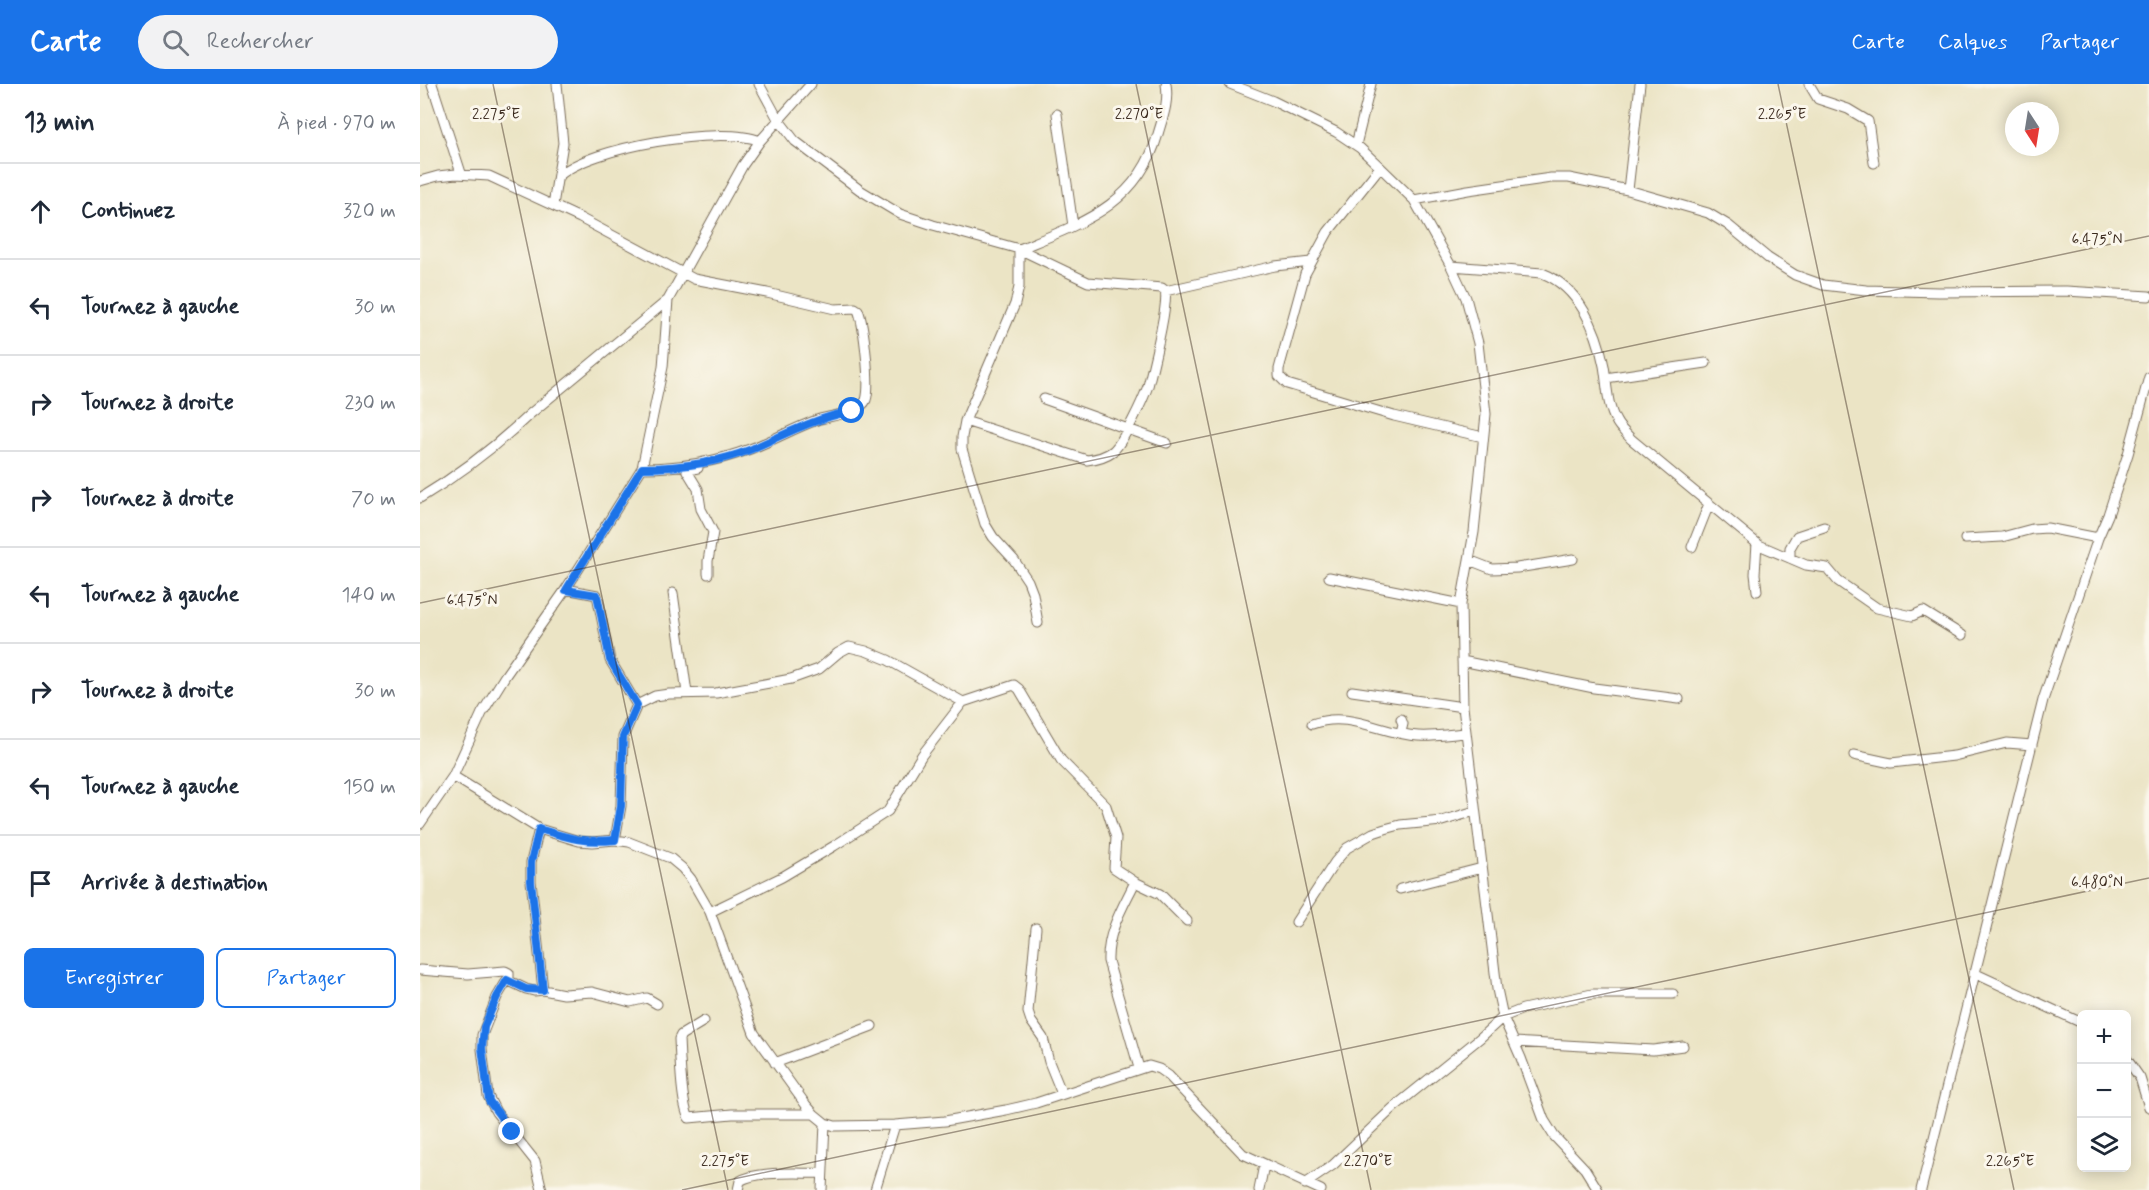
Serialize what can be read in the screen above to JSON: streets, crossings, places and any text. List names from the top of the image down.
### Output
{
  "north": "bottom",
  "page": {
    "header": "Carte",
    "search": "Rechercher",
    "nav": ["Carte", "Calques", "Partager"],
    "heading": ["13 min", "À pied · 970 m"],
    "list": [
      ["Continuez", "320 m"],
      ["Tournez à gauche", "30 m"],
      ["Tournez à droite", "230 m"],
      ["Tournez à droite", "70 m"],
      ["Tournez à gauche", "140 m"],
      ["Tournez à droite", "30 m"],
      ["Tournez à gauche", "150 m"],
      "Arrivée à destination"
    ],
    "buttons": ["Enregistrer", "Partager"],
    "map_buttons": ["+", "−"]
  },
  "coordinates": [
    "2.275°E",
    "2.270°E",
    "2.265°E",
    "6.475°N",
    "6.480°N"
  ]
}
